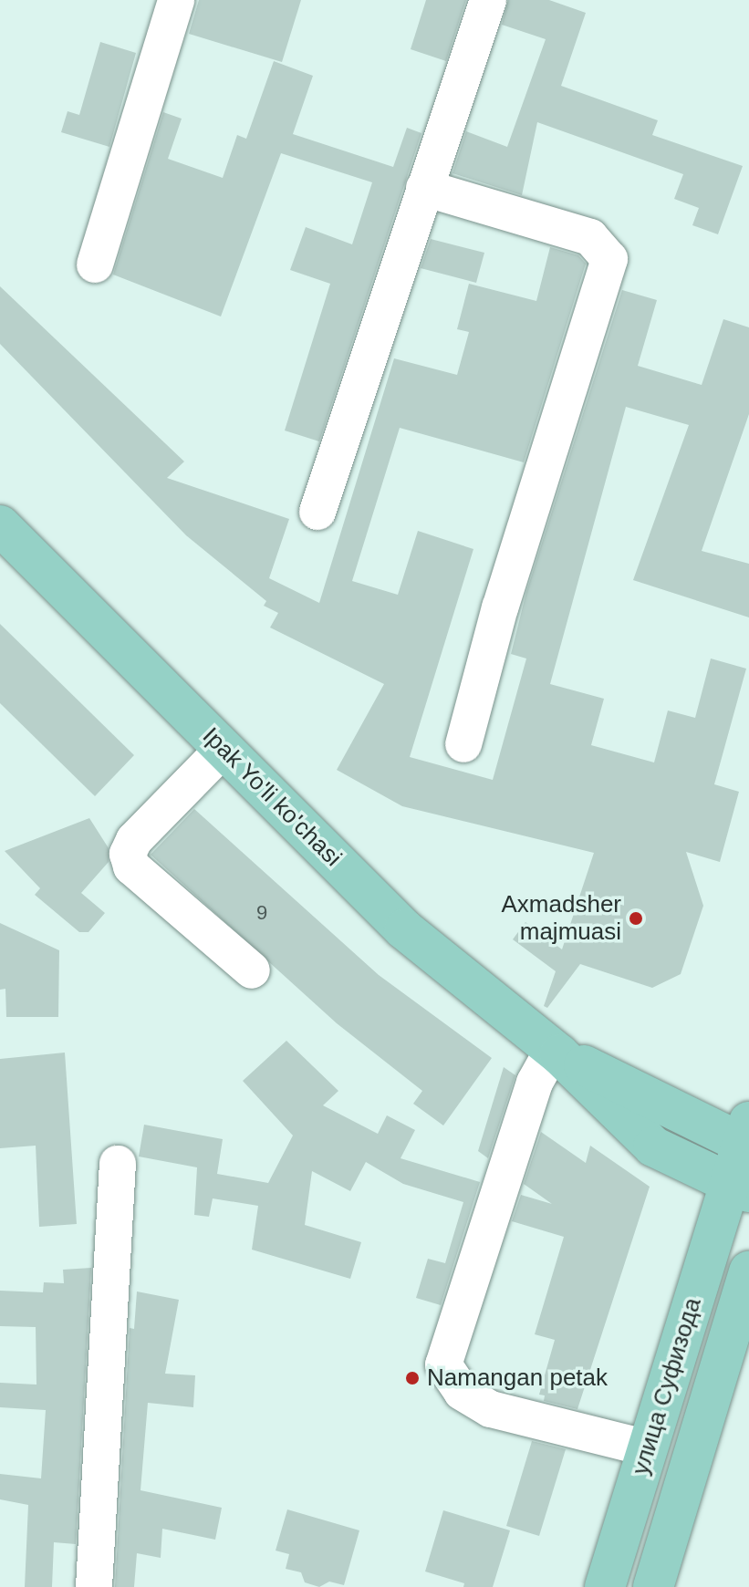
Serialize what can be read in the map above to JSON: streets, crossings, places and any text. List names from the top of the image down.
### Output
{
  "streets": {
    "main road": ["Ipak Yo'li ko'chasi", "улица Суфизода"]
  },
  "crossings": [
    ["Ipak Yo'li ko'chasi", "улица Суфизода"]
  ],
  "places": ["Axmadsher majmuasi", "Namangan petak"],
  "house_numbers": ["9"]
}
